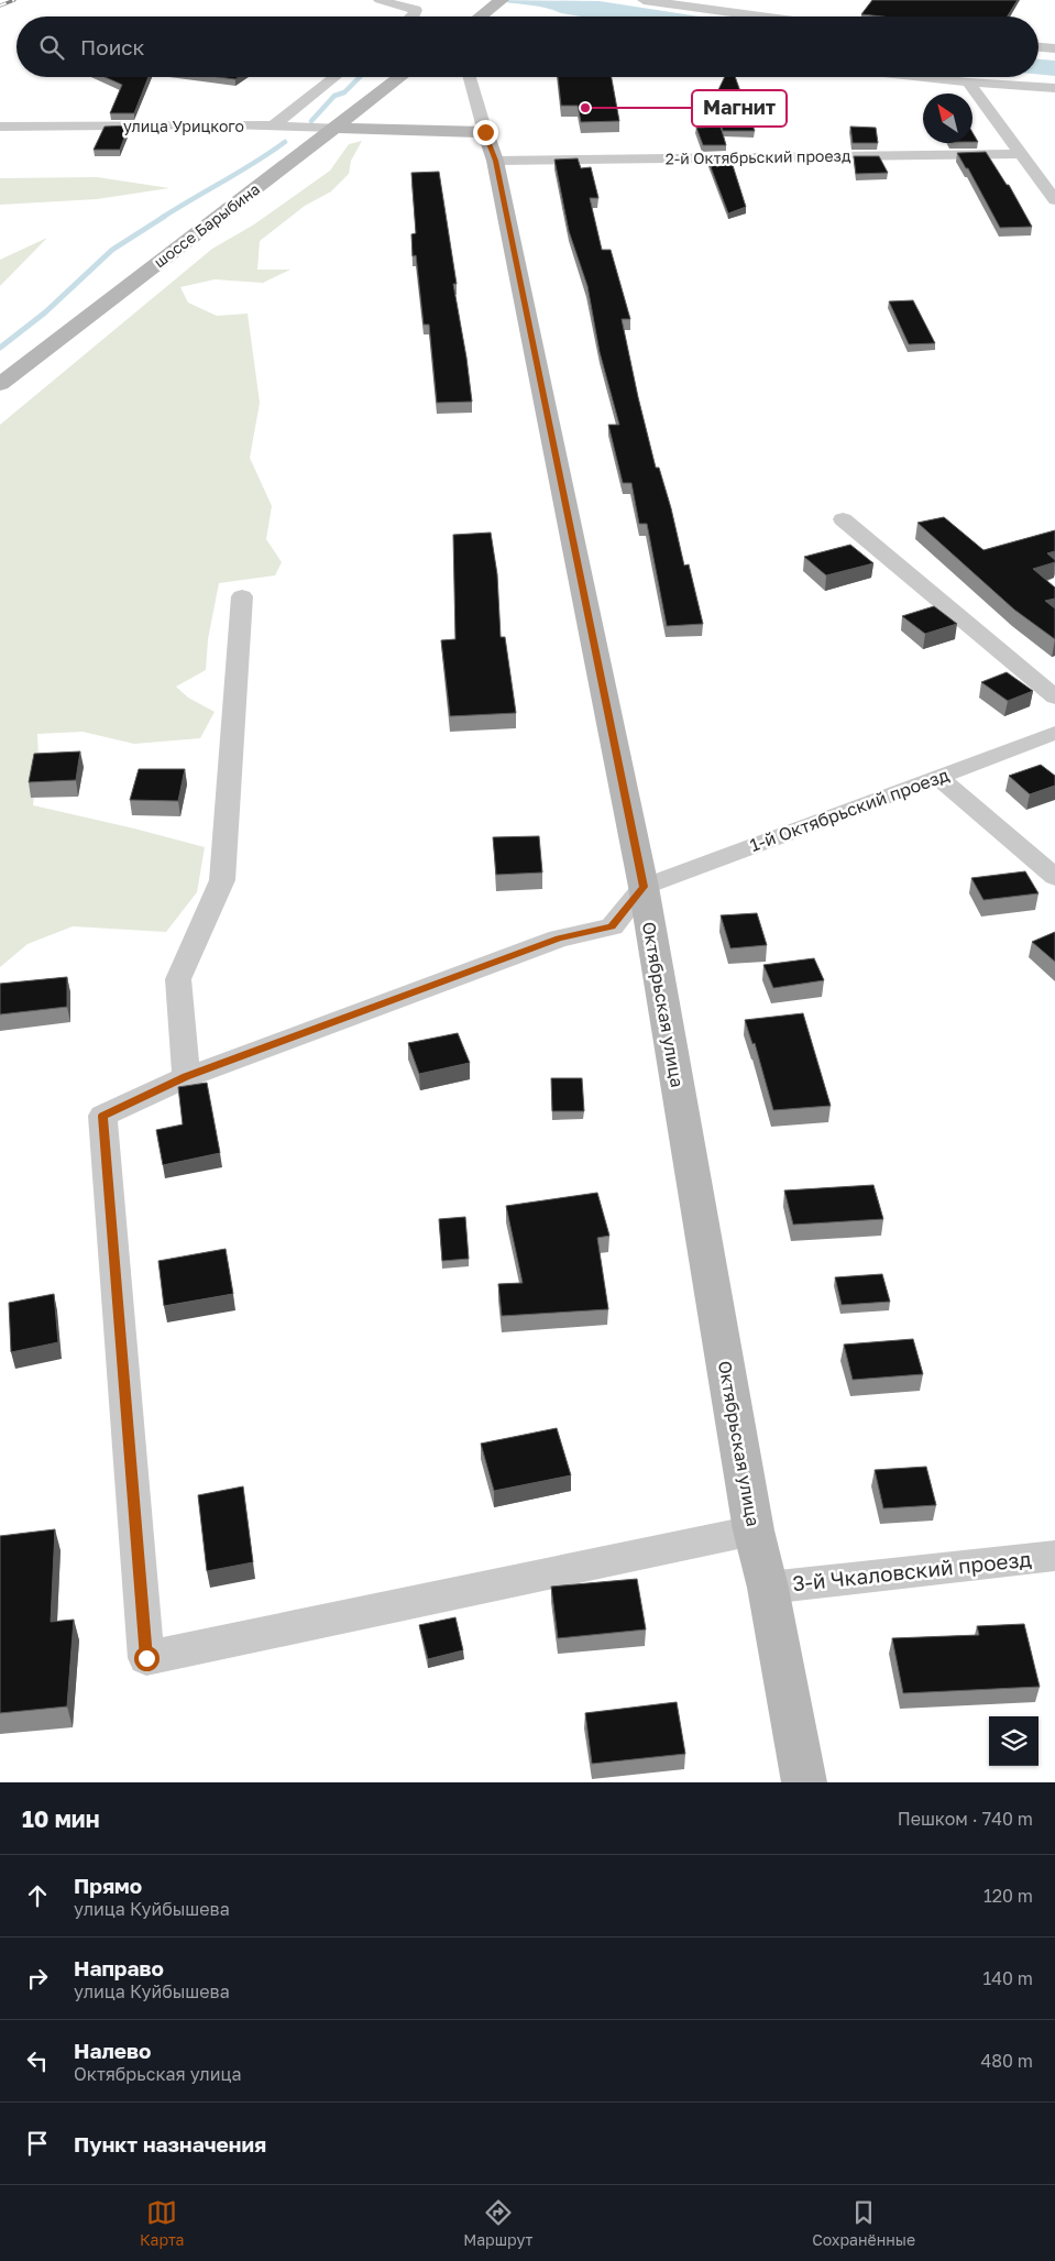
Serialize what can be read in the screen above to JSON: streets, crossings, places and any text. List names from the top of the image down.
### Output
{
  "streets": {
    "street": [
      "улица Урицкого",
      "2-й Октябрьский проезд",
      "шоссе Барыбина",
      "1-й Октябрьский проезд",
      "Октябрьская улица",
      "3-й Чкаловский проезд"
    ]
  },
  "crossings": [
    ["улица Урицкого", "шоссе Барыбина"],
    ["2-й Октябрьский проезд", "Октябрьская улица"],
    ["1-й Октябрьский проезд", "Октябрьская улица"],
    ["Октябрьская улица", "3-й Чкаловский проезд"]
  ],
  "places": ["Магнит"],
  "north": "top left",
  "page": {
    "search": "Поиск",
    "heading": ["10 мин", "Пешком · 740 m"],
    "list": [
      ["Прямо", "улица Куйбышева", "120 m"],
      ["Направо", "улица Куйбышева", "140 m"],
      ["Налево", "Октябрьская улица", "480 m"],
      "Пункт назначения"
    ],
    "nav": ["Карта", "Маршрут", "Сохранённые"]
  }
}
